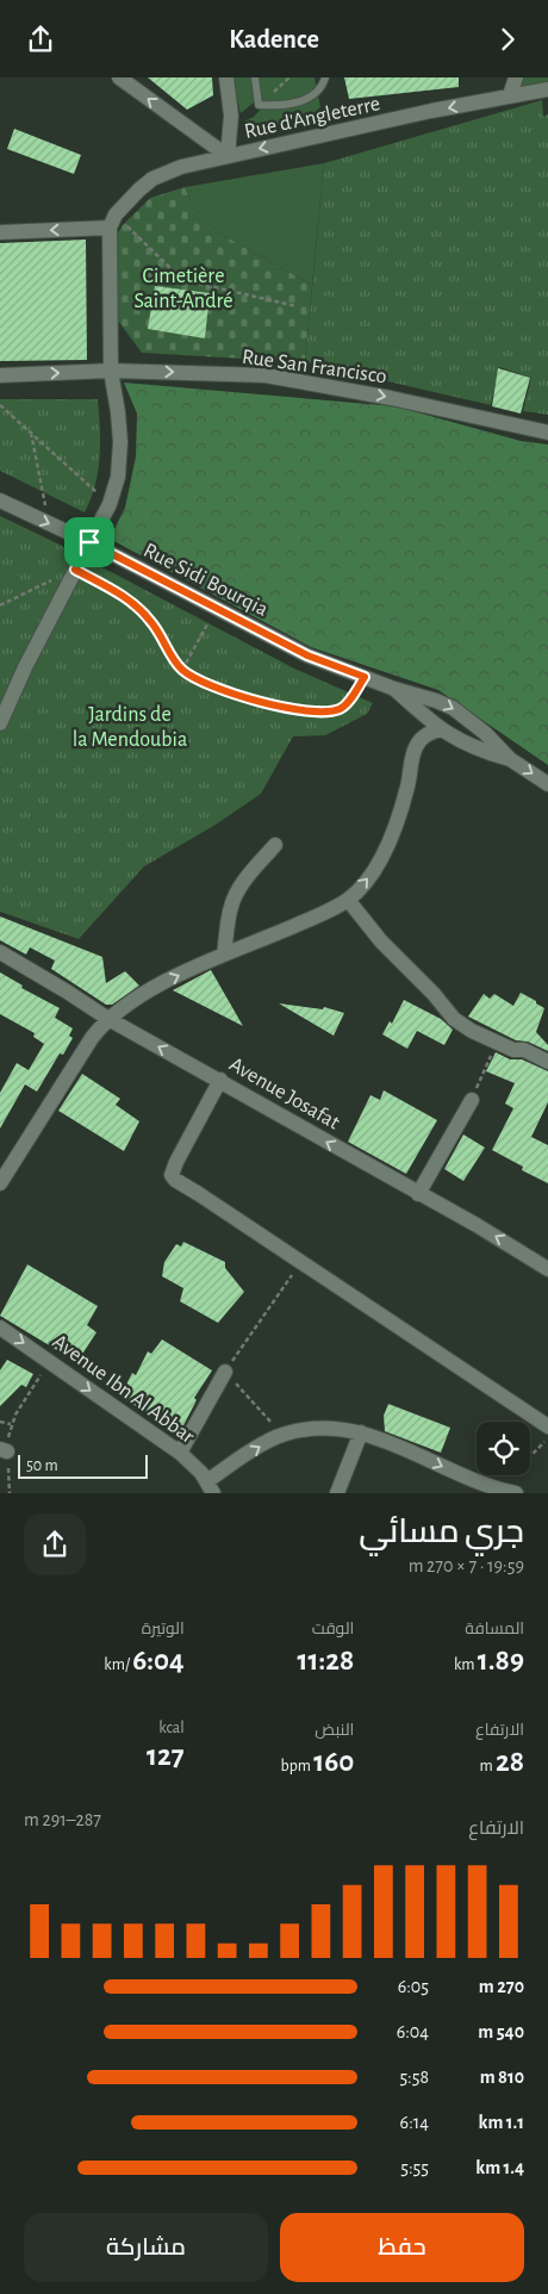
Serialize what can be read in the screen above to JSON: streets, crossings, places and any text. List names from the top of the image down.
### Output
{
  "streets": {
    "street": [
      "Rue d'Angleterre",
      "Rue San Francisco",
      "Rue Sidi Bourqia",
      "Avenue Josafat",
      "Avenue Ibn Al Abbar"
    ]
  },
  "one_way": ["Rue d'Angleterre", "Rue San Francisco", "Avenue Ibn Al Abbar"],
  "parks": ["Cimetière Saint-André", "Jardins de la Mendoubia"],
  "scale_bar": "50 m",
  "page": {
    "header": "Kadence",
    "scale": "50 m",
    "heading": ["جري مسائي", "19:59 · 7 × 270 m"],
    "stats": [
      ["المسافة", "1.89 km"],
      ["الوقت", "11:28"],
      ["الوتيرة", "6:04 /km"],
      ["الارتفاع", "28 m"],
      ["النبض", "160 bpm"],
      ["kcal", "127"]
    ],
    "chart": ["الارتفاع", "287–291 m"],
    "list": [
      {
        "name": "270 m",
        "note": "6:05"
      },
      {
        "name": "540 m",
        "note": "6:04"
      },
      {
        "name": "810 m",
        "note": "5:58"
      },
      {
        "name": "1.1 km",
        "note": "6:14"
      },
      {
        "name": "1.4 km",
        "note": "5:55"
      }
    ],
    "buttons": ["حفظ", "مشاركة"]
  }
}
